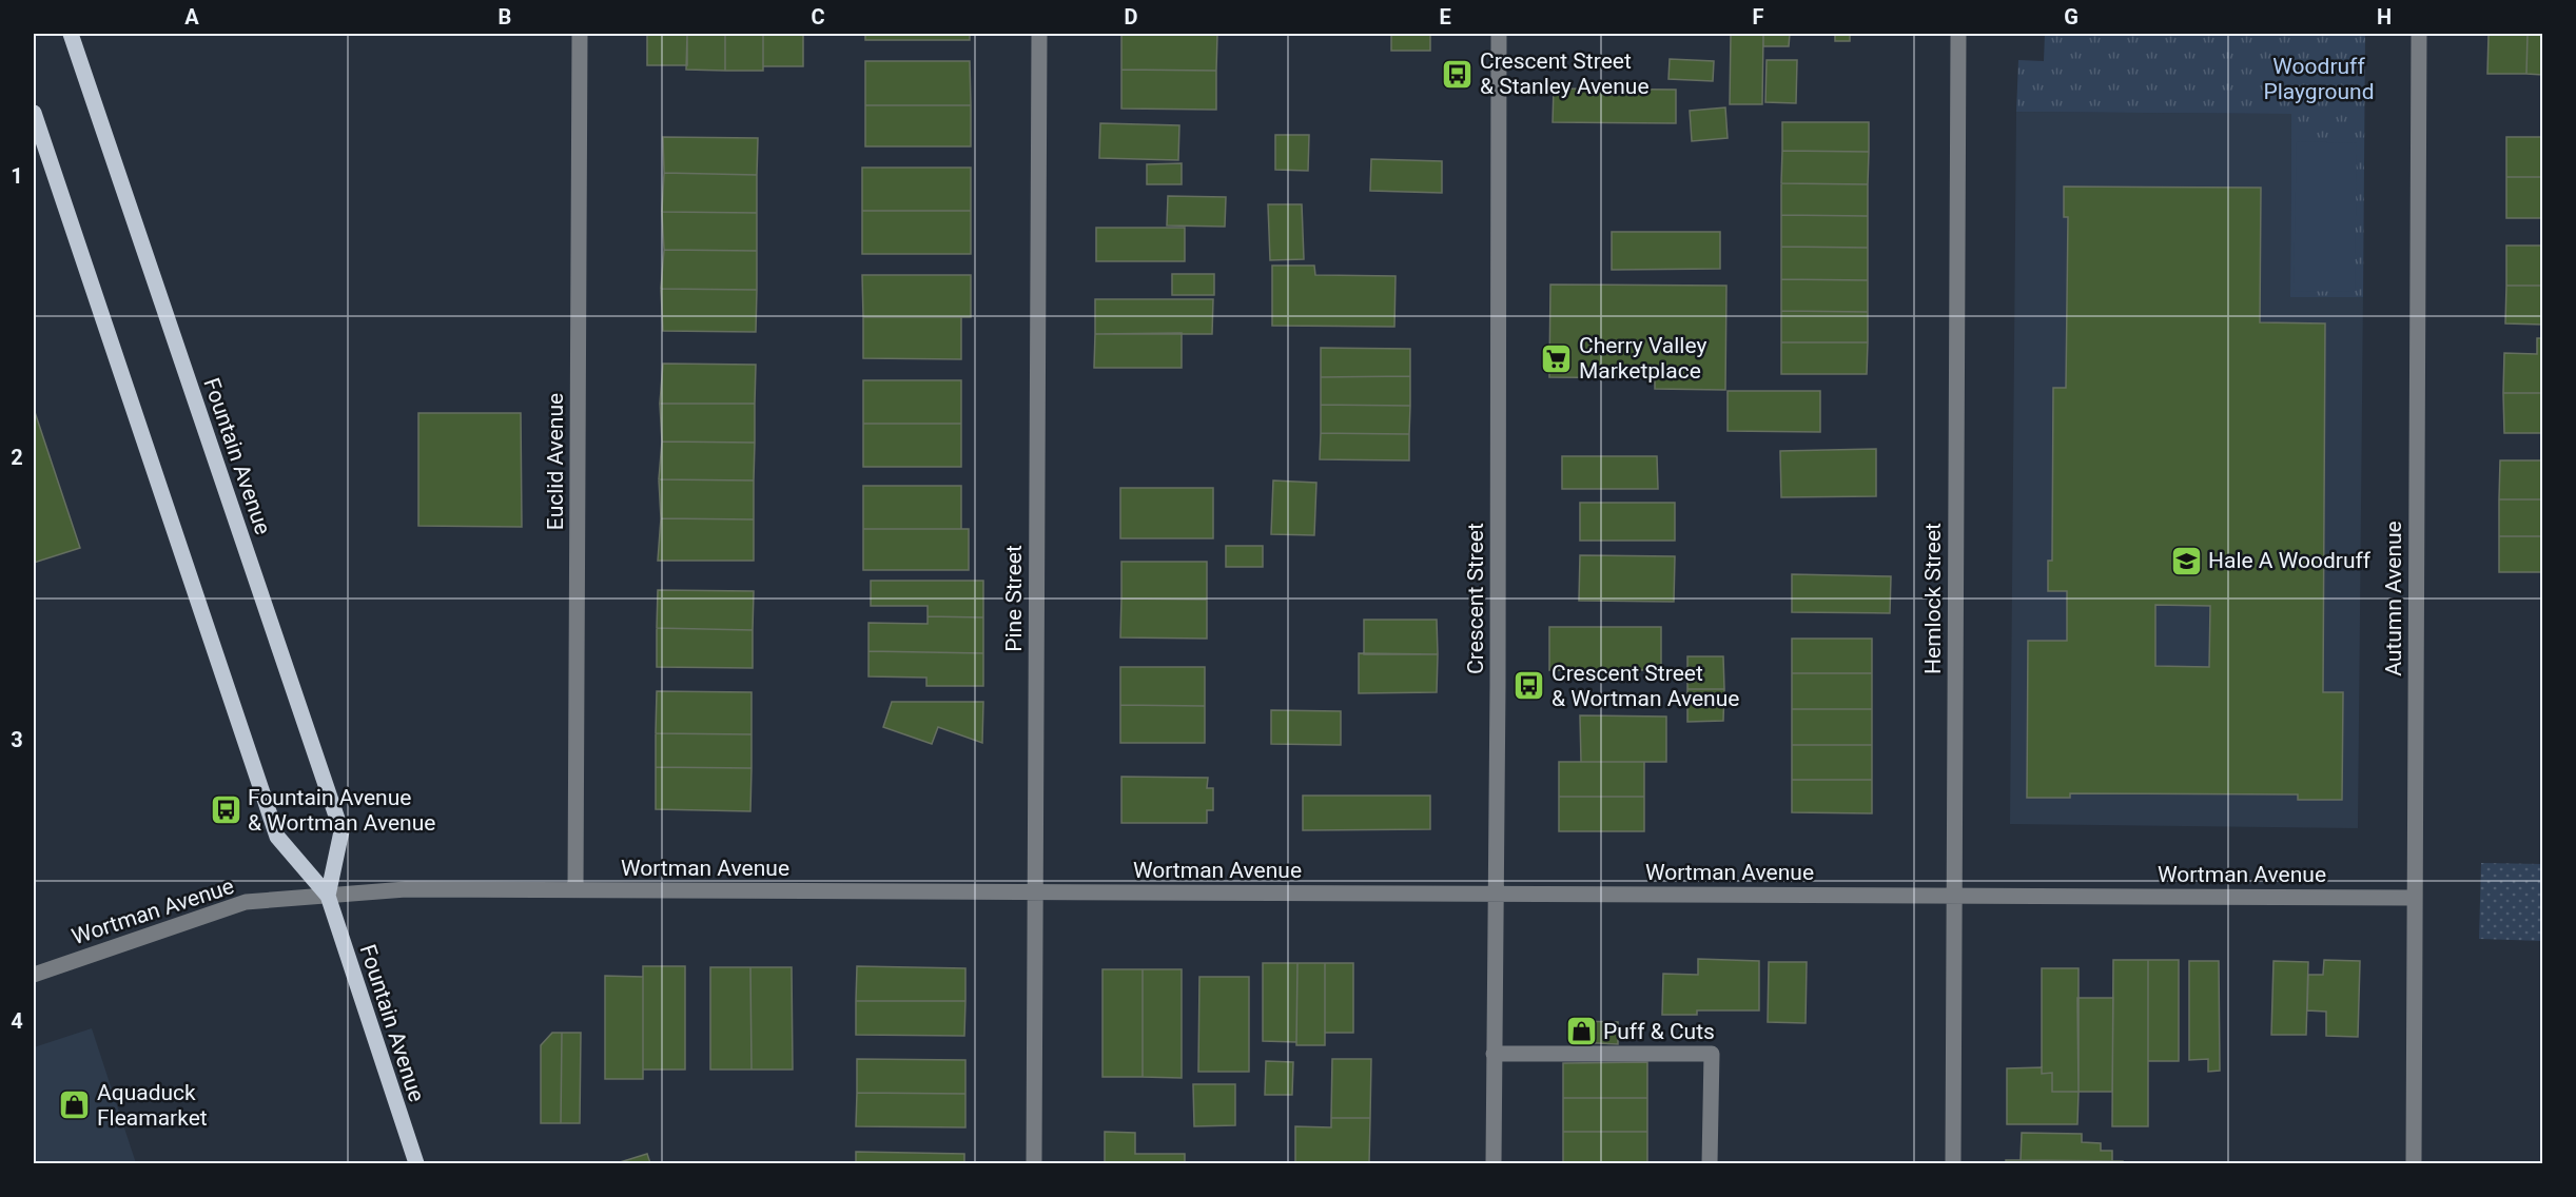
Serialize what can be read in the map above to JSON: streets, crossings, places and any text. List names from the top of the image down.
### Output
{
  "streets": {
    "main road": ["Fountain Avenue"],
    "street": [
      "Euclid Avenue",
      "Pine Street",
      "Crescent Street",
      "Hemlock Street",
      "Autumn Avenue",
      "Wortman Avenue"
    ]
  },
  "crossings": [
    ["Fountain Avenue", "Wortman Avenue"],
    ["Euclid Avenue", "Wortman Avenue"],
    ["Pine Street", "Wortman Avenue"],
    ["Crescent Street", "Wortman Avenue"],
    ["Hemlock Street", "Wortman Avenue"],
    ["Autumn Avenue", "Wortman Avenue"]
  ],
  "parks": ["Woodruff Playground"],
  "places": {
    "bus stop": ["Crescent Street & Stanley Avenue", "Crescent Street & Wortman Avenue", "Fountain Avenue & Wortman Avenue"],
    "supermarket": ["Cherry Valley Marketplace"],
    "school or university": ["Hale A Woodruff"],
    "shop": ["Puff & Cuts", "Aquaduck Fleamarket"]
  },
  "grid": {
    "columns": [
      "A",
      "B",
      "C",
      "D",
      "E",
      "F",
      "G",
      "H"
    ],
    "rows": [
      "1",
      "2",
      "3",
      "4"
    ]
  }
}
